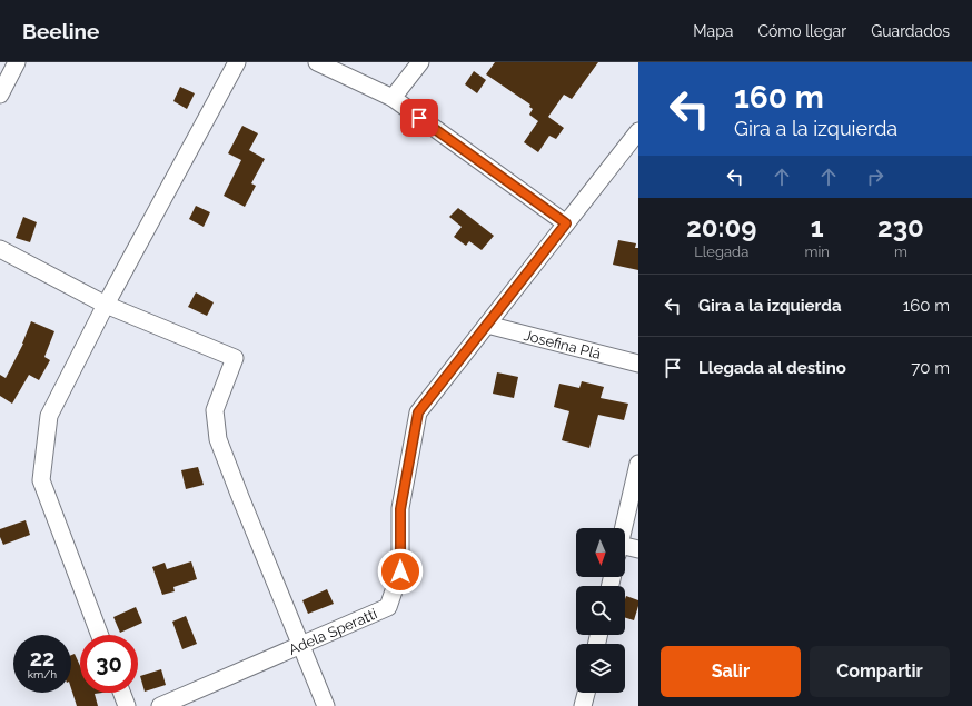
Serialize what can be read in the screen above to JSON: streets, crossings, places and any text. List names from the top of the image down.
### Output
{
  "streets": {
    "street": ["Josefina Plá", "Adela Speratti"]
  },
  "crossings": [
    ["Josefina Plá", "Adela Speratti"]
  ],
  "north": "bottom",
  "page": {
    "header": "Beeline",
    "nav": ["Mapa", "Cómo llegar", "Guardados"],
    "turn": ["160 m", "Gira a la izquierda"],
    "eta": [
      "20:09",
      "Llegada",
      "1",
      "min",
      "230",
      "m"
    ],
    "list": [
      {
        "name": "Gira a la izquierda",
        "value": "160 m"
      },
      {
        "name": "Llegada al destino",
        "value": "70 m"
      }
    ],
    "speed": "22 km/h",
    "limit": "30",
    "buttons": ["Salir", "Compartir"]
  }
}
